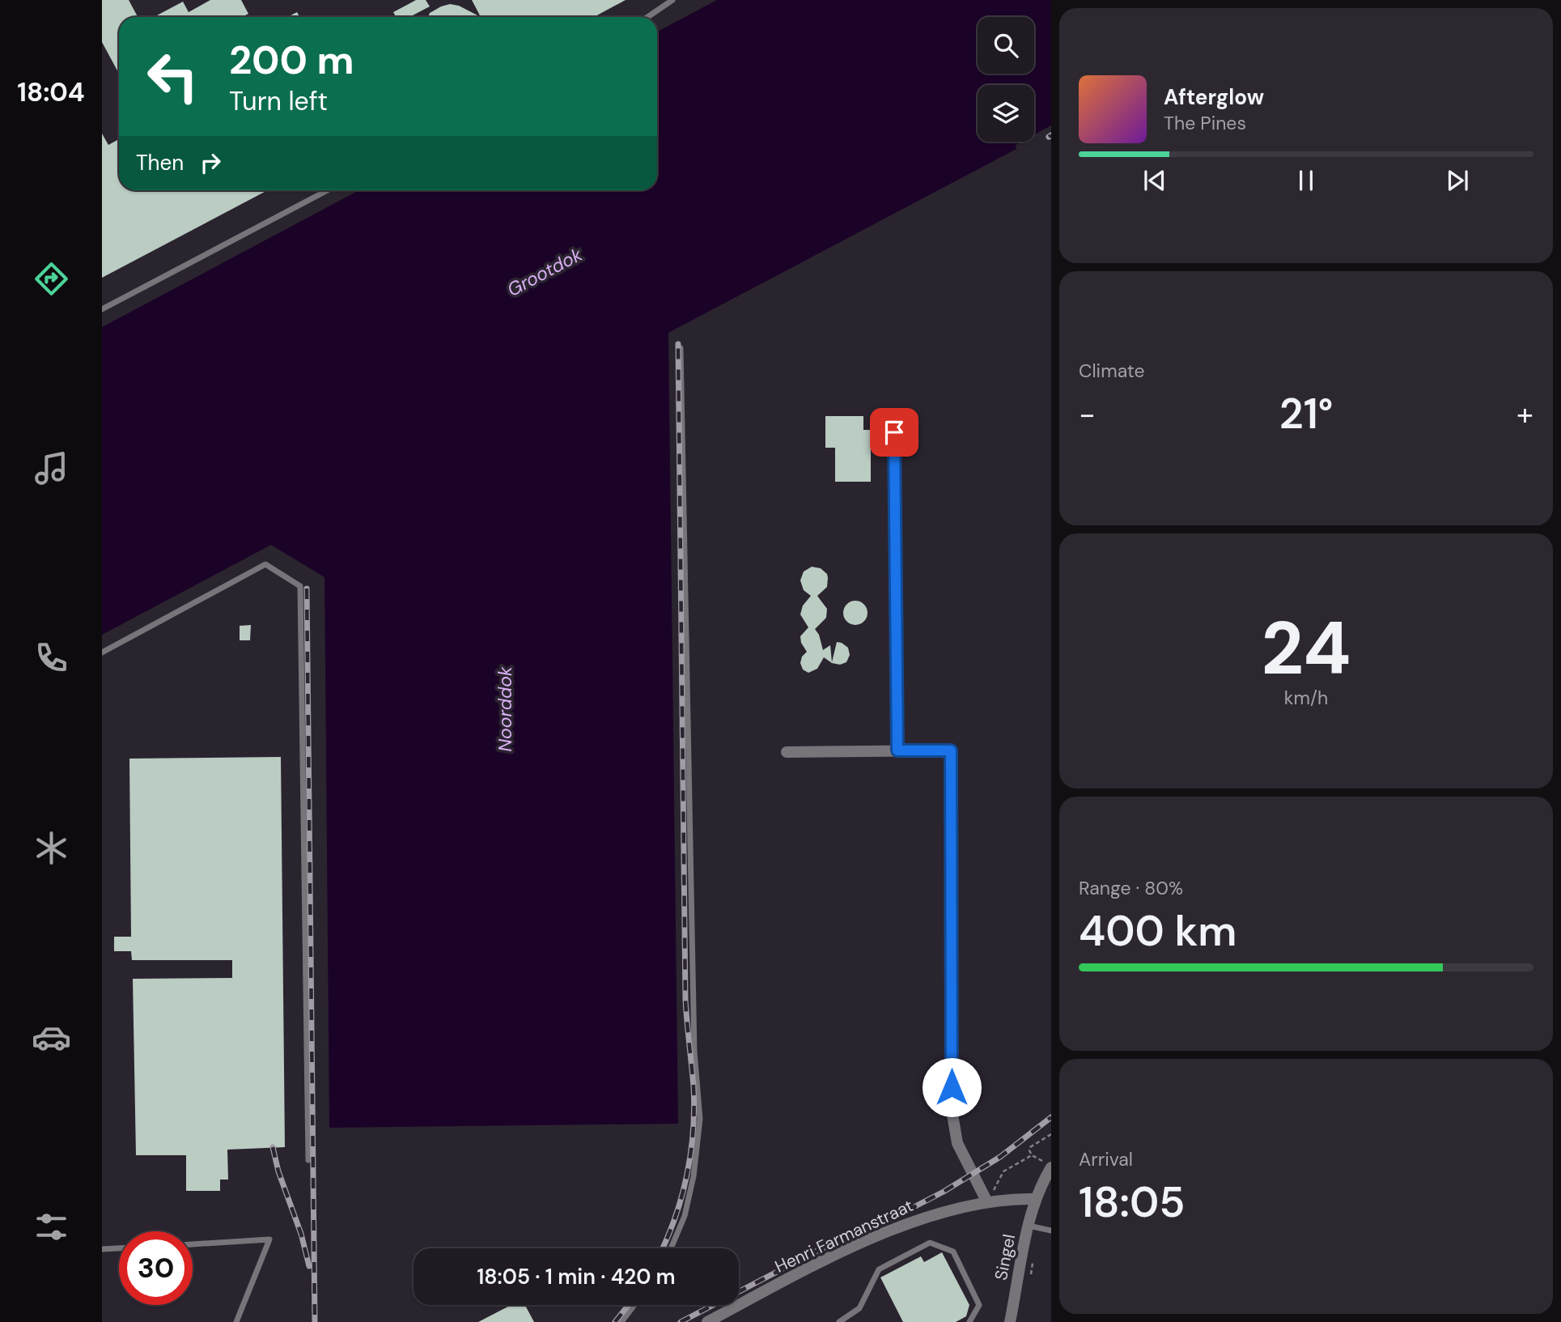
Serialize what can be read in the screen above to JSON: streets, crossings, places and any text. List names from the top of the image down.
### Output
{
  "streets": {
    "street": ["Henri Farmanstraat", "Singel"]
  },
  "crossings": [
    ["Henri Farmanstraat", "Singel"]
  ],
  "water": ["Grootdok", "Noorddok"],
  "page": {
    "tabs": "18:04",
    "turn": ["200 m", "Turn left"],
    "song": ["Afterglow", "The Pines"],
    "then": "Then",
    "tile": [
      "Climate",
      ["24", "km/h"],
      ["Range · 80%", "400 km"],
      ["Arrival", "18:05"]
    ],
    "heat": ["−", "21°", "+"],
    "limit": "30",
    "trip": "18:05 · 1 min · 420 m"
  }
}
